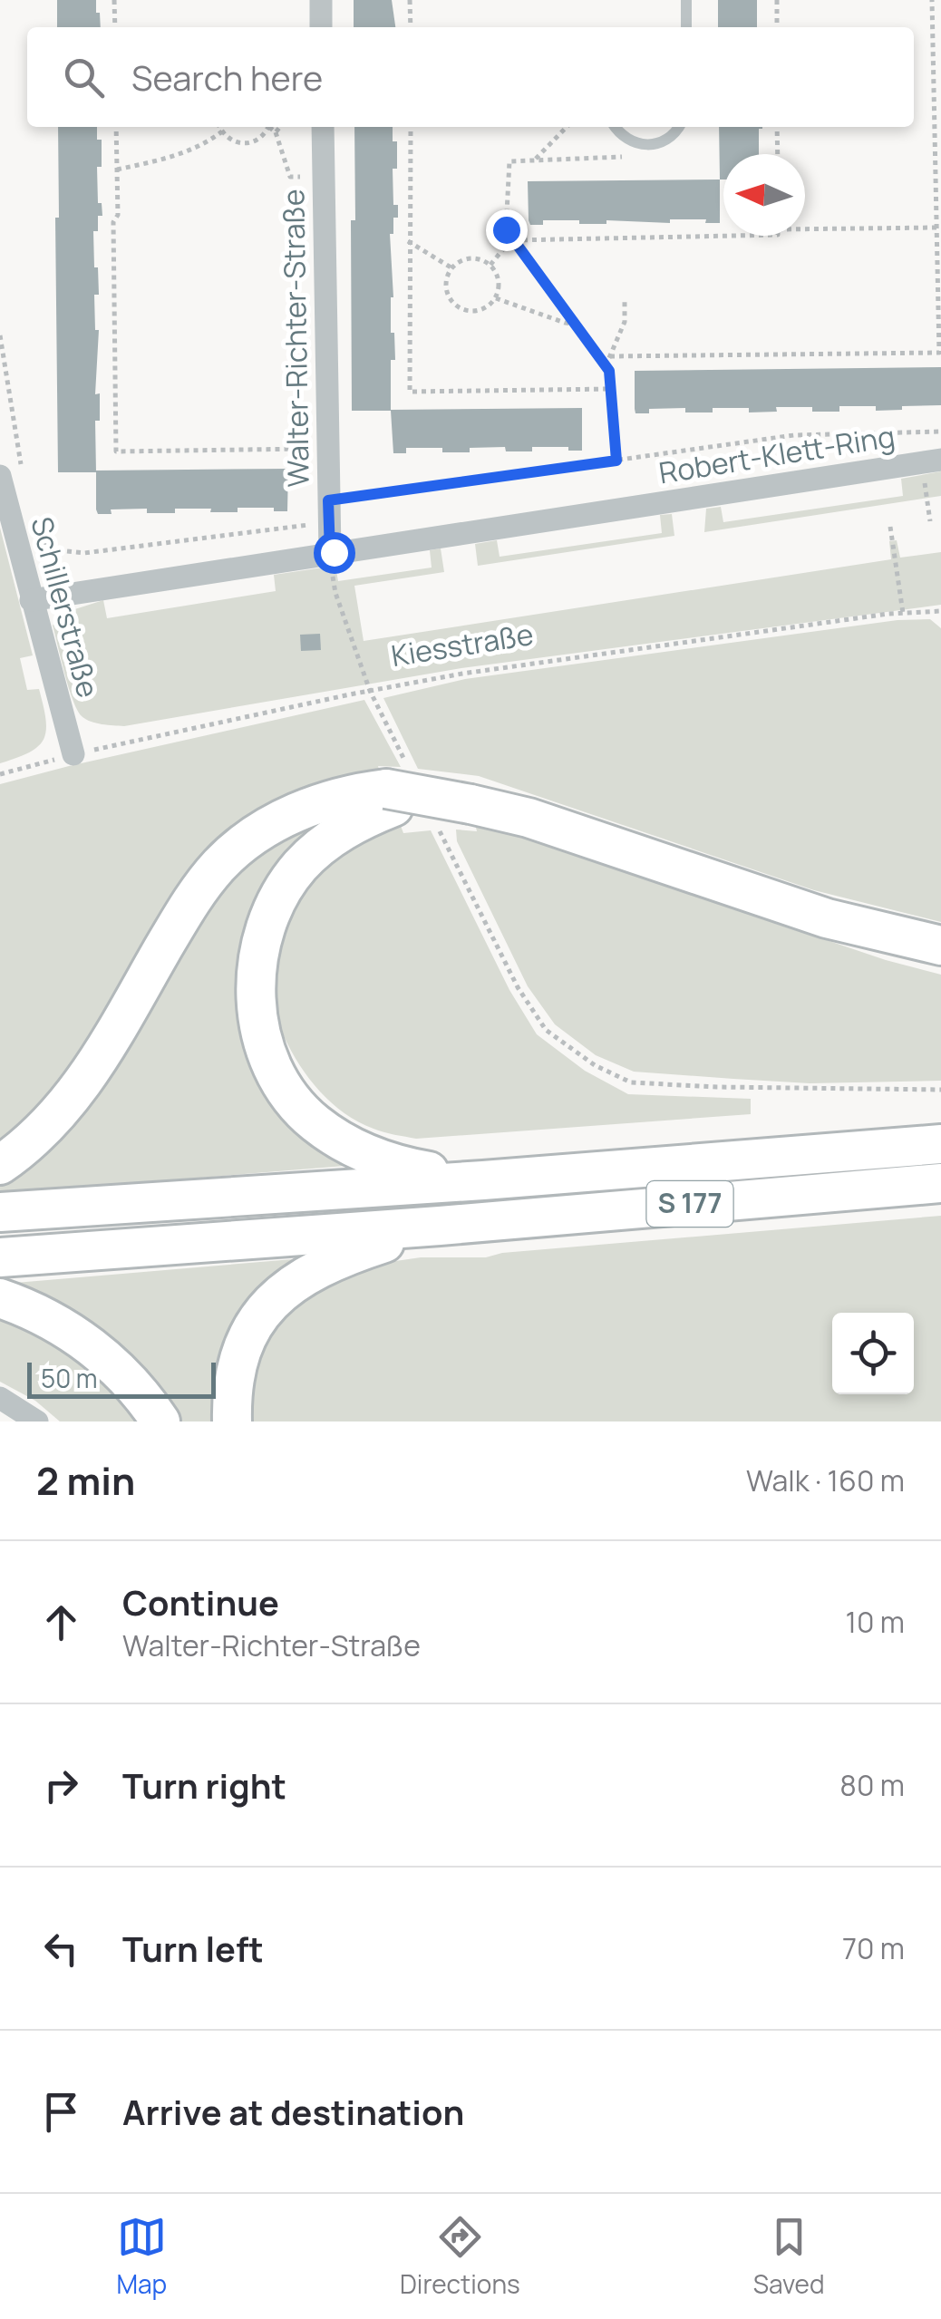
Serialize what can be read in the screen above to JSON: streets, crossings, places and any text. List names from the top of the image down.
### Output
{
  "streets": {
    "highway": ["S 177"],
    "street": ["Walter-Richter-Straße", "Robert-Klett-Ring", "Schillerstraße"],
    "path": ["Kiesstraße"]
  },
  "crossings": [
    ["Walter-Richter-Straße", "Robert-Klett-Ring"],
    ["Robert-Klett-Ring", "Schillerstraße"],
    ["Schillerstraße", "Kiesstraße"]
  ],
  "scale_bar": "50 m",
  "north": "left",
  "page": {
    "search": "Search here",
    "scale": "50 m",
    "heading": ["2 min", "Walk · 160 m"],
    "list": [
      ["Continue", "Walter-Richter-Straße", "10 m"],
      ["Turn right", "80 m"],
      ["Turn left", "70 m"],
      "Arrive at destination"
    ],
    "nav": ["Map", "Directions", "Saved"]
  }
}
